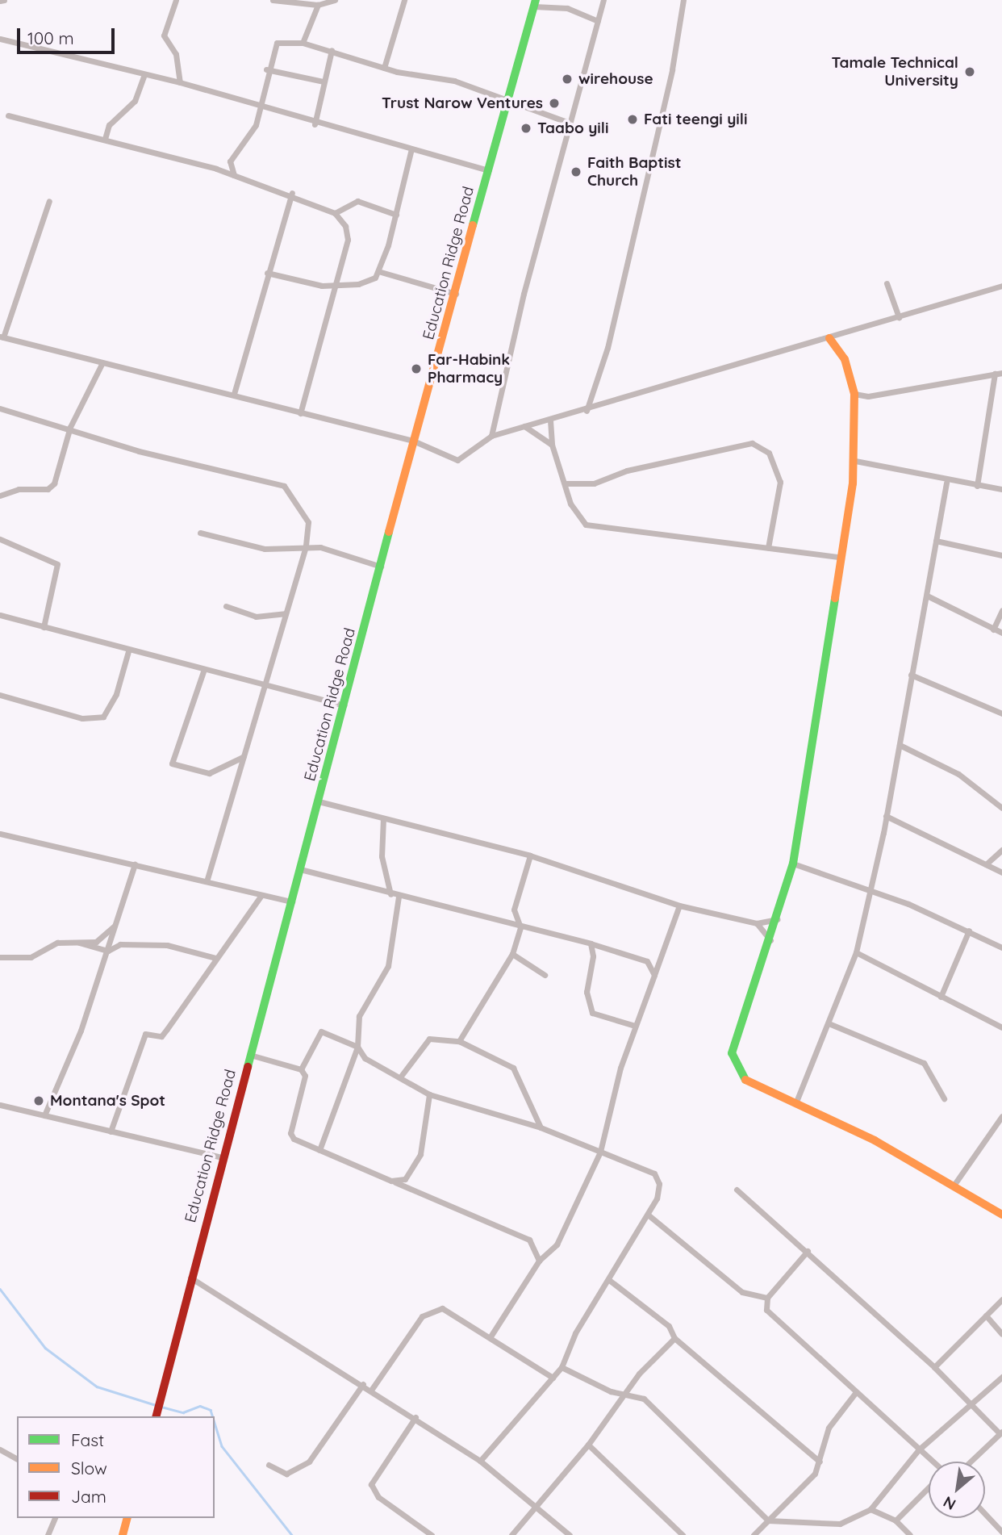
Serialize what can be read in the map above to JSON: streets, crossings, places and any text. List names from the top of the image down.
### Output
{
  "streets": {
    "main road": ["Education Ridge Road"]
  },
  "places": [
    "Tamale Technical University",
    "wirehouse",
    "Trust Narow Ventures",
    "Fati teengi yili",
    "Taabo yili",
    "Faith Baptist Church",
    "Far-Habink Pharmacy",
    "Montana's Spot"
  ],
  "legend": ["Fast", "Slow", "Jam"],
  "scale_bar": "100 m",
  "north": "bottom left"
}
